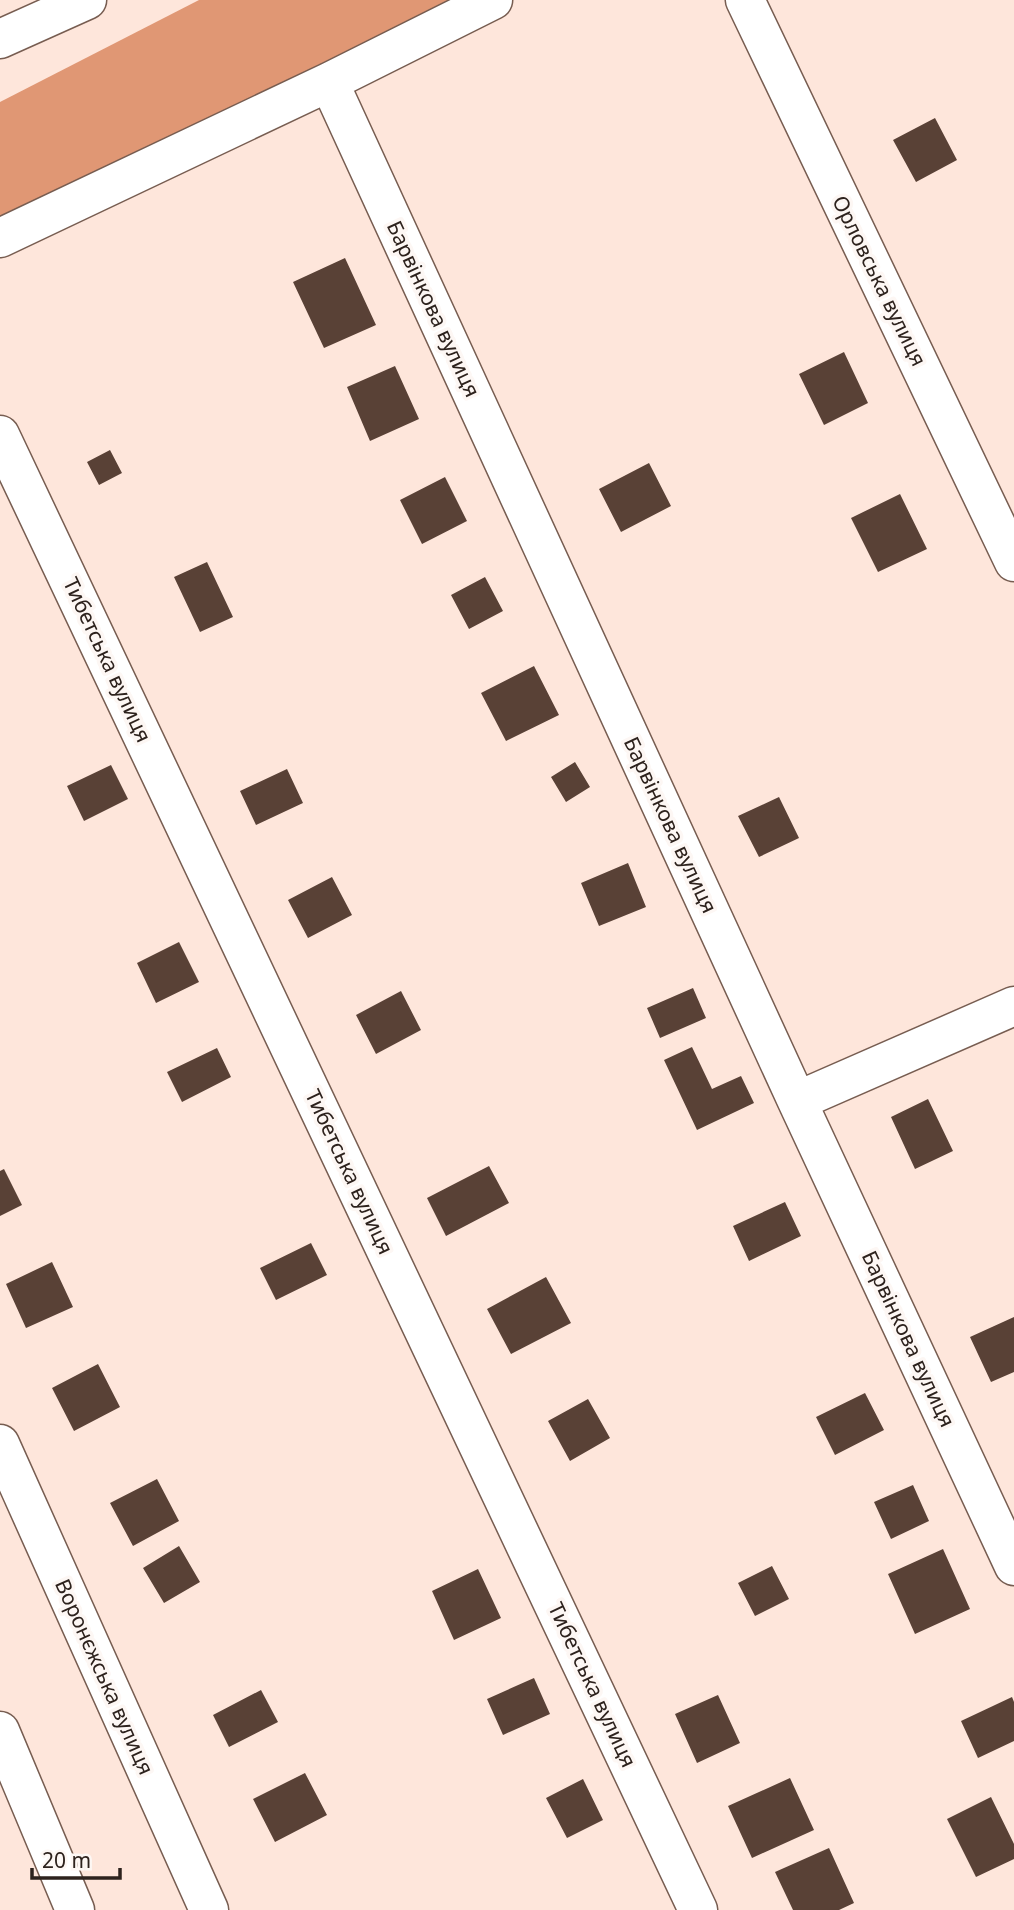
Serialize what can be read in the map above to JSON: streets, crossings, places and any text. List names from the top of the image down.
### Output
{
  "streets": {
    "street": [
      "Орловська вулиця",
      "Барвінкова вулиця",
      "Тибетська вулиця",
      "Воронєжська вулиця"
    ]
  },
  "scale_bar": "20 m"
}
